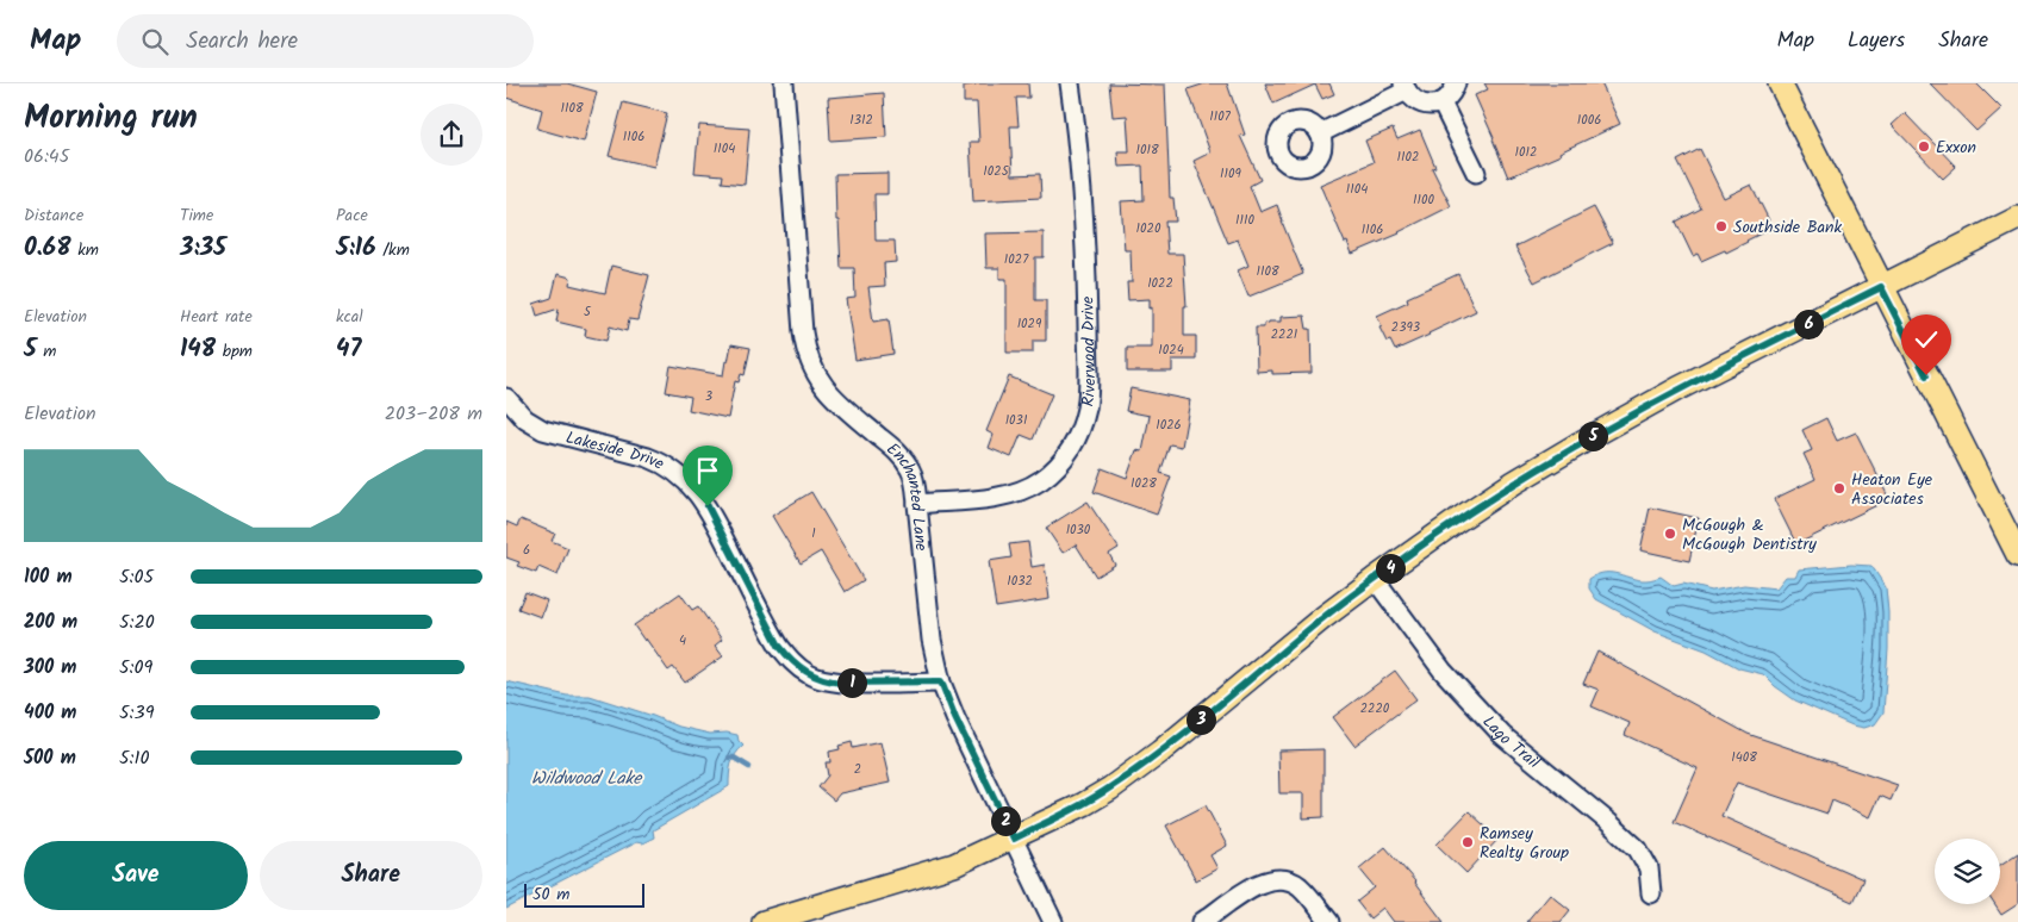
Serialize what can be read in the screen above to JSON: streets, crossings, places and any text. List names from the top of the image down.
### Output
{
  "streets": {
    "street": [
      "Riverwood Drive",
      "Lakeside Drive",
      "Enchanted Lane",
      "Lago Trail"
    ]
  },
  "crossings": [
    ["Riverwood Drive", "Enchanted Lane"],
    ["Lakeside Drive", "Enchanted Lane"]
  ],
  "water": ["Wildwood Lake"],
  "places": [
    "Exxon",
    "Southside Bank",
    "Heaton Eye Associates",
    "McGough & McGough Dentistry",
    "Ramsey Realty Group"
  ],
  "house_numbers": [
    "1108",
    "1107",
    "1312",
    "1006",
    "1106",
    "1104",
    "1018",
    "1012",
    "1102",
    "1025",
    "1109",
    "1104",
    "1100",
    "1110",
    "1020",
    "1106",
    "1027",
    "1108",
    "1022",
    "5",
    "1029",
    "2393",
    "2221",
    "1024",
    "3",
    "1031",
    "1026",
    "1028",
    "1030",
    "1",
    "6",
    "1032",
    "4",
    "2220",
    "1408",
    "2"
  ],
  "scale_bar": "50 m",
  "page": {
    "header": "Map",
    "search": "Search here",
    "nav": ["Map", "Layers", "Share"],
    "heading": ["Morning run", "06:45"],
    "stats": [
      ["Distance", "0.68 km"],
      ["Time", "3:35"],
      ["Pace", "5:16 /km"],
      ["Elevation", "5 m"],
      ["Heart rate", "148 bpm"],
      ["kcal", "47"]
    ],
    "pins": [
      "6",
      "5",
      "4",
      "1",
      "3",
      "2"
    ],
    "chart": ["Elevation", "203–208 m"],
    "list": [
      {
        "name": "100 m",
        "note": "5:05"
      },
      {
        "name": "200 m",
        "note": "5:20"
      },
      {
        "name": "300 m",
        "note": "5:09"
      },
      {
        "name": "400 m",
        "note": "5:39"
      },
      {
        "name": "500 m",
        "note": "5:10"
      }
    ],
    "buttons": ["Save", "Share"],
    "scale": "50 m"
  }
}
